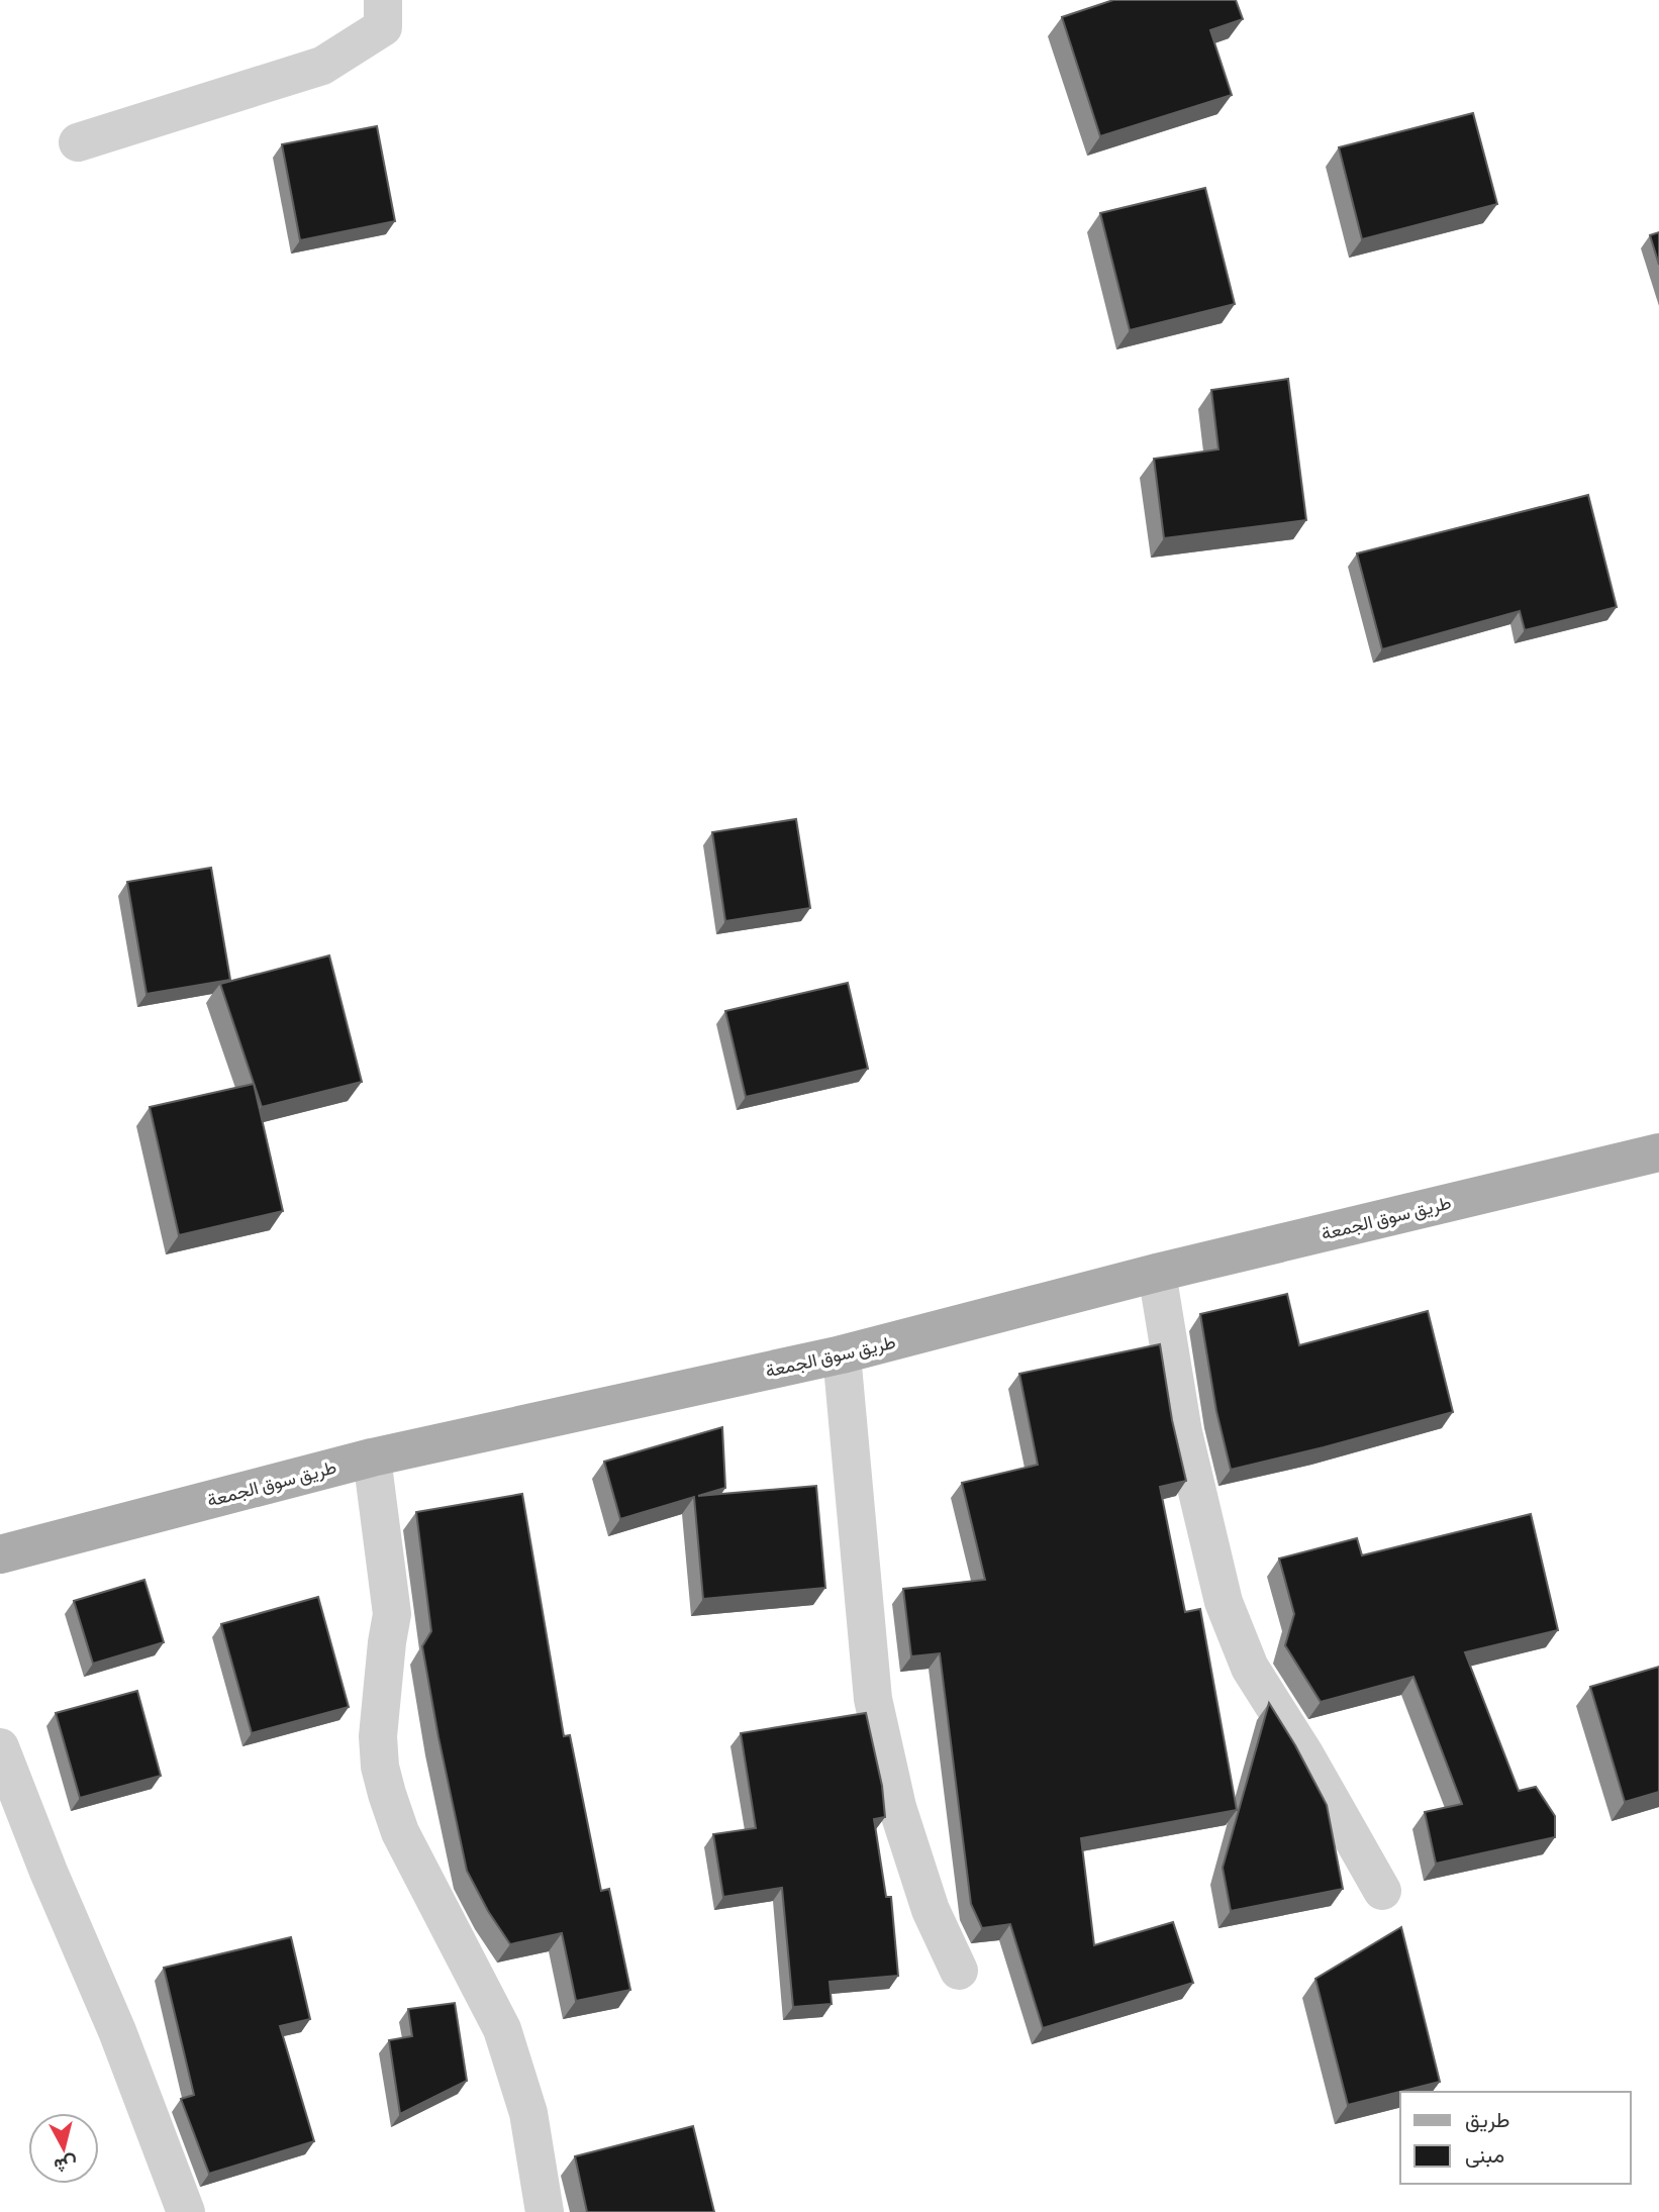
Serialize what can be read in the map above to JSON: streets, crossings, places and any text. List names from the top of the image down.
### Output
{
  "streets": {
    "main road": ["طريق سوق الجمعة"]
  },
  "legend": ["طريق", "مبنى"],
  "north": "bottom"
}
